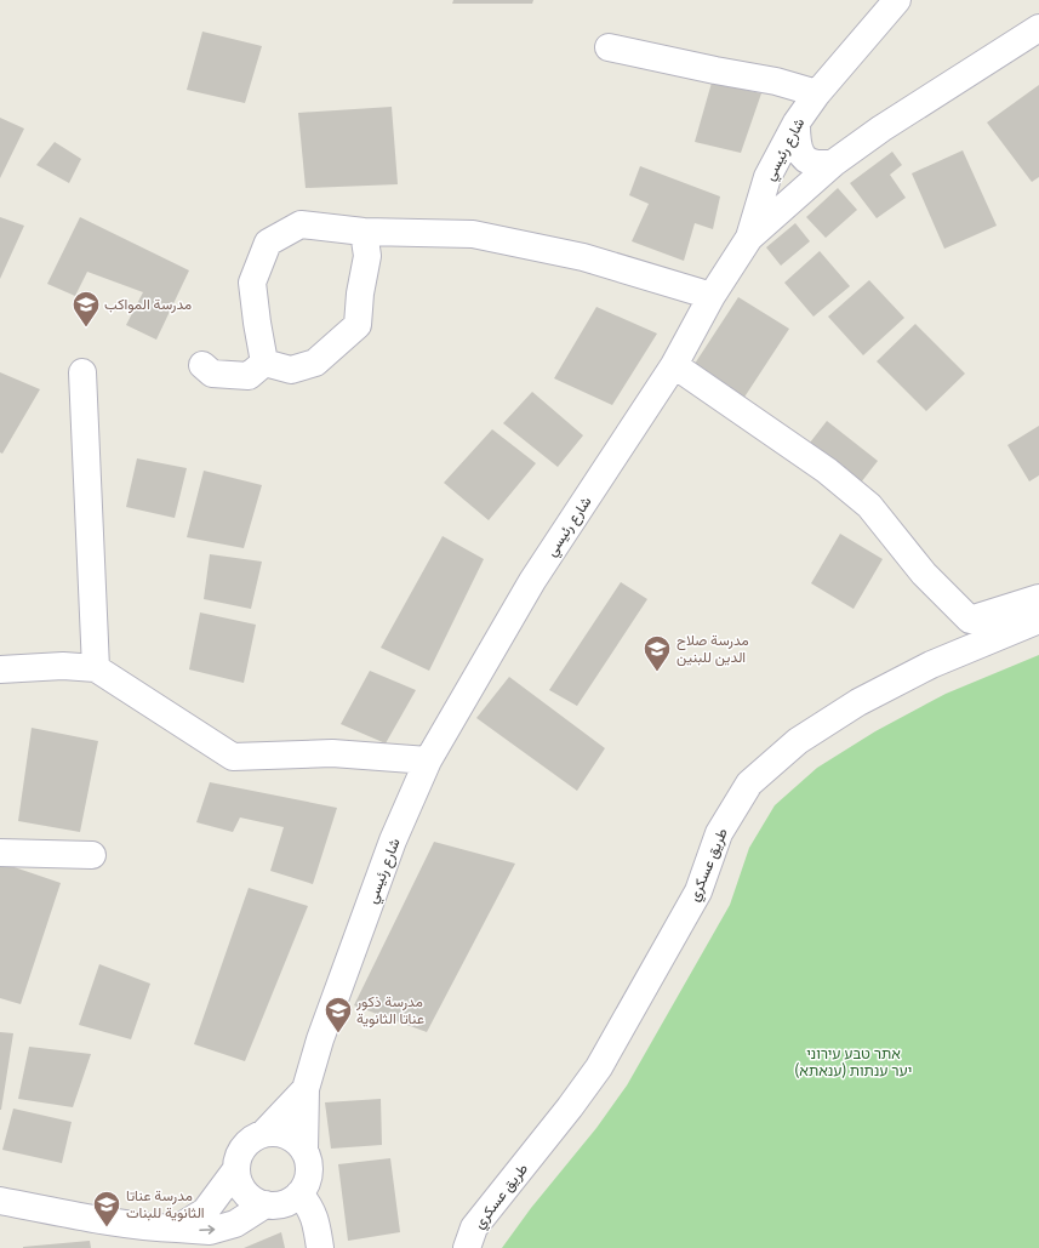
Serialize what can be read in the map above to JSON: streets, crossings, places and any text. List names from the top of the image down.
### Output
{
  "streets": {
    "street": ["شارع رئيسي", "طريق عسكري"]
  },
  "parks": ["אתר טבע עירוני יער ענתות (ענאתא)"],
  "places": {
    "school or university": [
      "مدرسة المواكب",
      "مدرسة صلاح الدين للبنين",
      "مدرسة ذكور عناتا الثانوية",
      "مدرسة عناتا الثانوية للبنات"
    ]
  }
}
